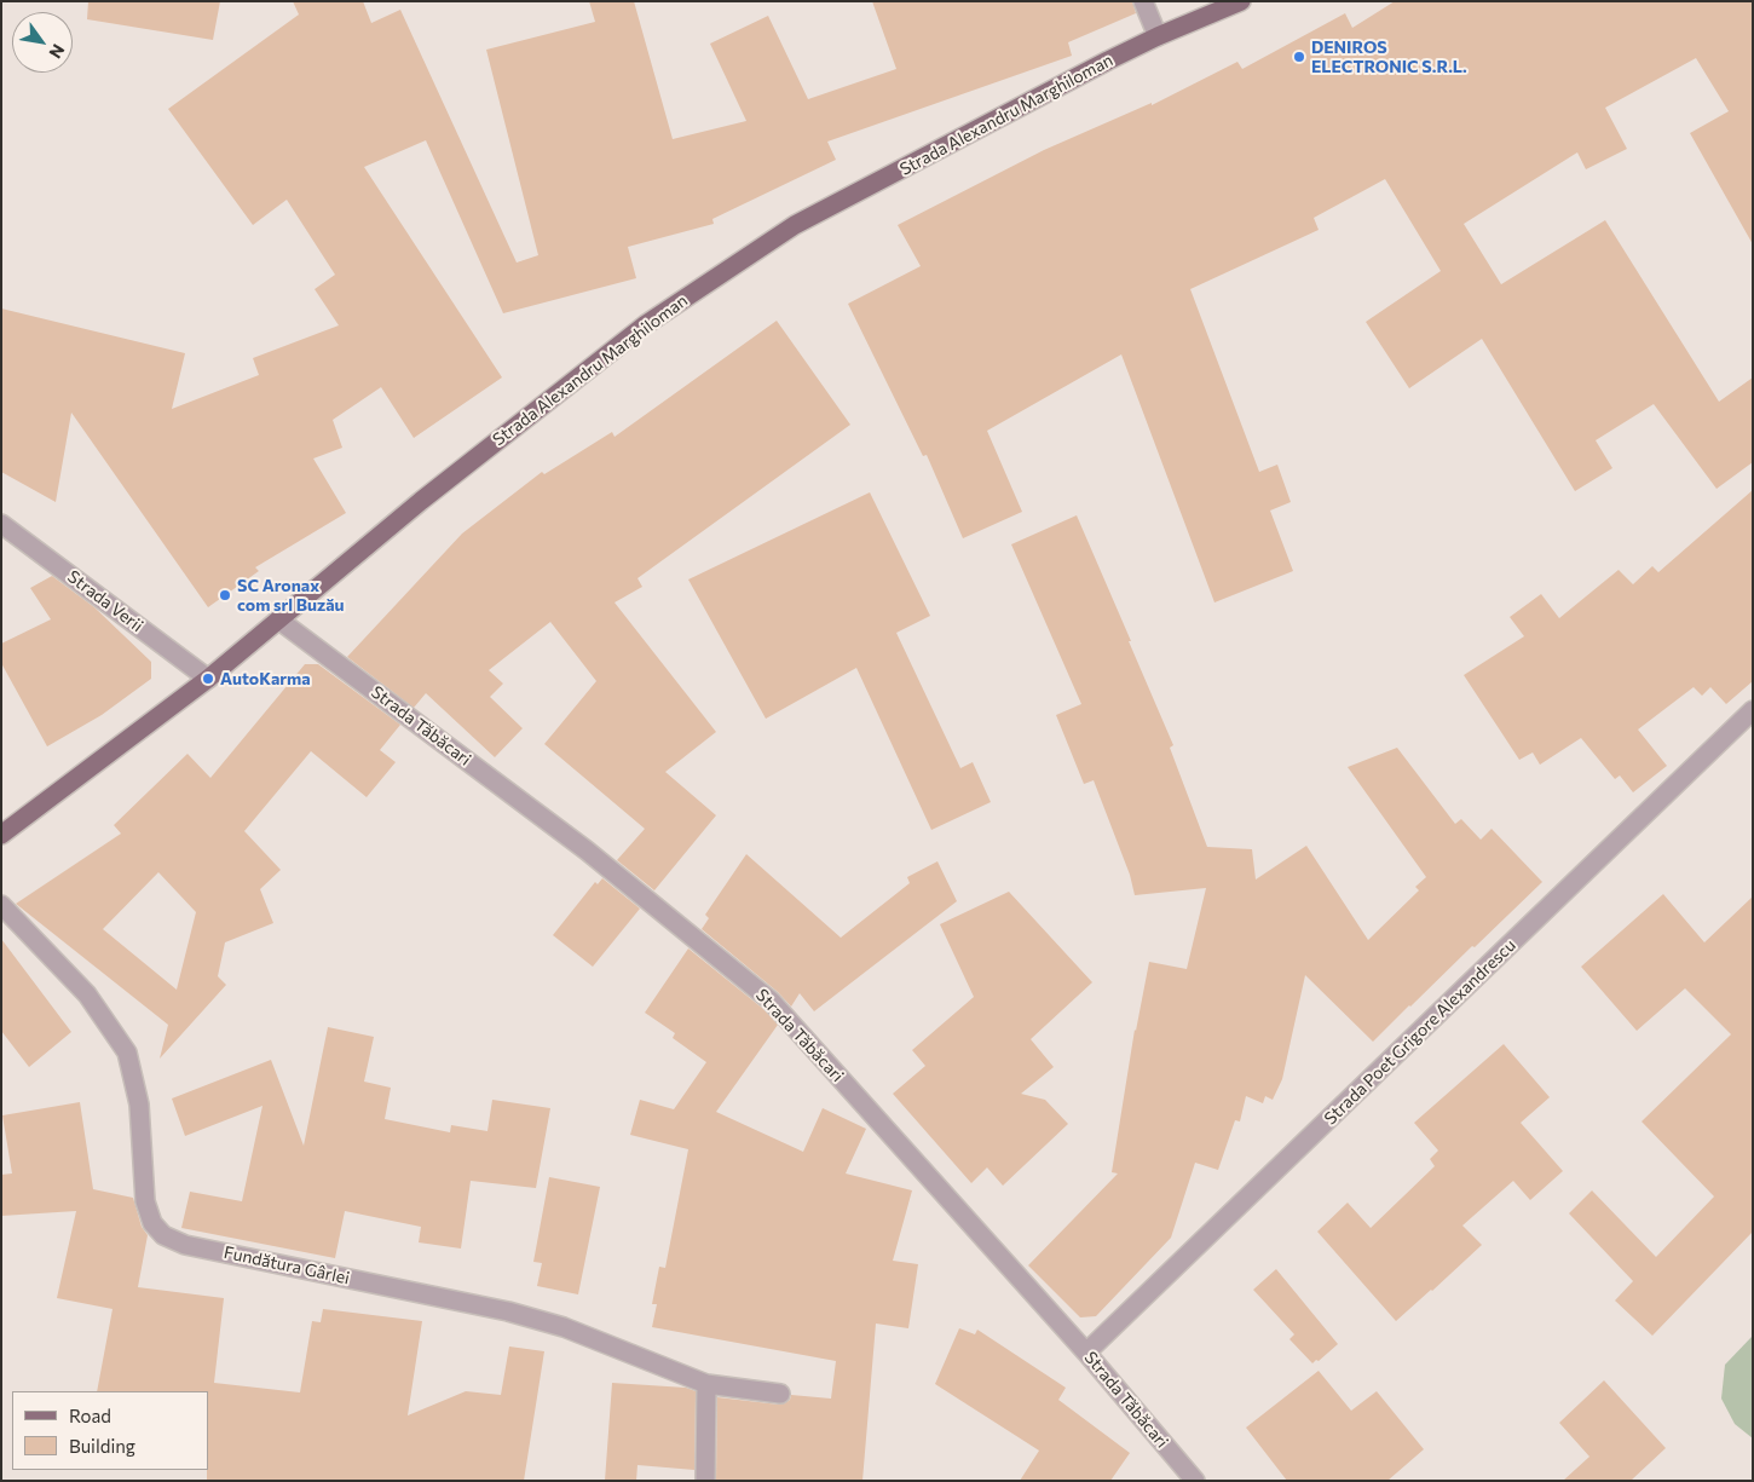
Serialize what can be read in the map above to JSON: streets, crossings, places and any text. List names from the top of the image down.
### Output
{
  "streets": {
    "main road": ["Strada Alexandru Marghiloman"],
    "street": [
      "Strada Verii",
      "Strada Tăbăcari",
      "Strada Poet Grigore Alexandrescu",
      "Fundătura Gârlei"
    ]
  },
  "crossings": [
    ["Strada Alexandru Marghiloman", "Strada Verii"],
    ["Strada Alexandru Marghiloman", "Strada Tăbăcari"],
    ["Strada Tăbăcari", "Strada Poet Grigore Alexandrescu"]
  ],
  "places": ["DENIROS ELECTRONIC S.R.L.", "SC Aronax com srl Buzău", "AutoKarma"],
  "legend": ["Road", "Building"],
  "north": "bottom right"
}
